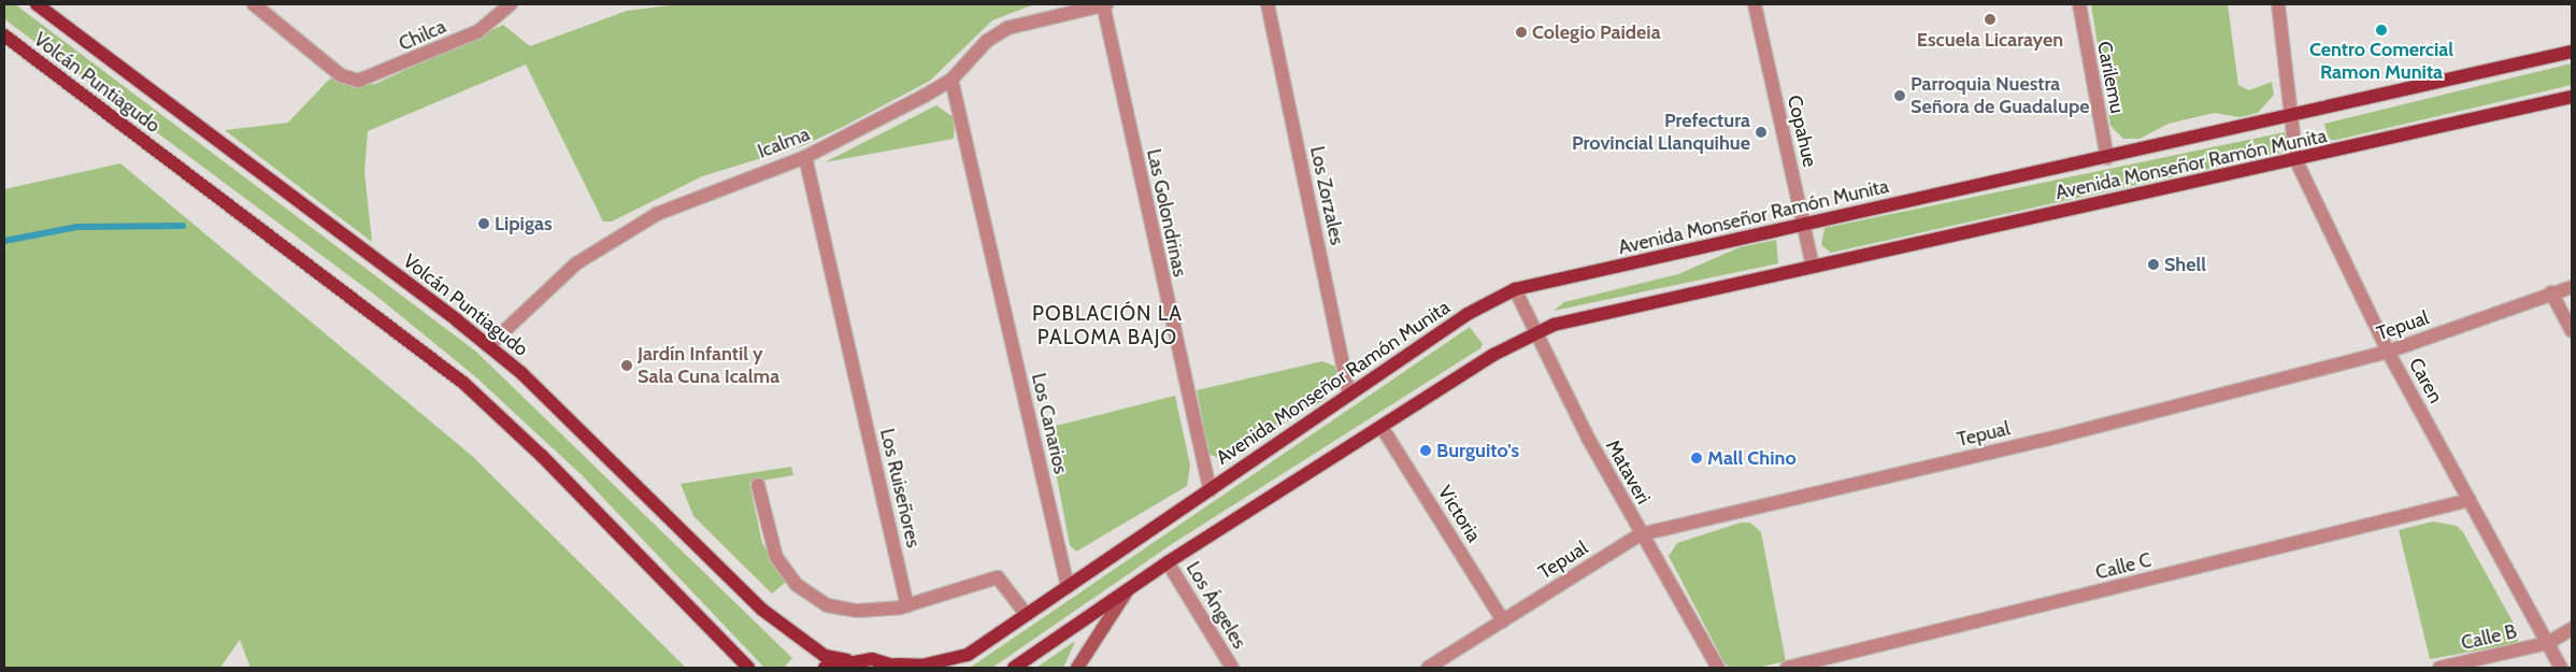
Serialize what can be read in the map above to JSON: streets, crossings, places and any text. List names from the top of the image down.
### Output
{
  "streets": {
    "main road": ["Volcán Puntiagudo", "Avenida Monseñor Ramón Munita"],
    "street": [
      "Chilca",
      "Carilemu",
      "Copahue",
      "Icalma",
      "Los Zorzales",
      "Las Golondrinas",
      "Tepual",
      "Caren",
      "Los Canarios",
      "Mataveri",
      "Los Ruiseñores",
      "Victoria",
      "Calle C",
      "Los Ángeles",
      "Calle B"
    ]
  },
  "crossings": [
    ["Carilemu", "Avenida Monseñor Ramón Munita"],
    ["Volcán Puntiagudo", "Icalma"],
    ["Volcán Puntiagudo", "Avenida Monseñor Ramón Munita"],
    ["Copahue", "Avenida Monseñor Ramón Munita"],
    ["Icalma", "Las Golondrinas"],
    ["Icalma", "Los Canarios"],
    ["Icalma", "Los Ruiseñores"],
    ["Avenida Monseñor Ramón Munita", "Los Zorzales"],
    ["Avenida Monseñor Ramón Munita", "Las Golondrinas"],
    ["Avenida Monseñor Ramón Munita", "Caren"],
    ["Avenida Monseñor Ramón Munita", "Los Canarios"],
    ["Avenida Monseñor Ramón Munita", "Mataveri"],
    ["Avenida Monseñor Ramón Munita", "Victoria"],
    ["Avenida Monseñor Ramón Munita", "Los Ángeles"],
    ["Tepual", "Caren"],
    ["Tepual", "Mataveri"],
    ["Tepual", "Victoria"],
    ["Caren", "Calle C"],
    ["Caren", "Calle B"]
  ],
  "districts": ["POBLACIÓN LA PALOMA BAJO"],
  "places": [
    "Escuela Licarayen",
    "Centro Comercial Ramon Munita",
    "Colegio Paideia",
    "Parroquia Nuestra Señora de Guadalupe",
    "Prefectura Provincial Llanquihue",
    "Lipigas",
    "Shell",
    "Jardín Infantil y Sala Cuna Icalma",
    "Burguito's",
    "Mall Chino"
  ]
}
